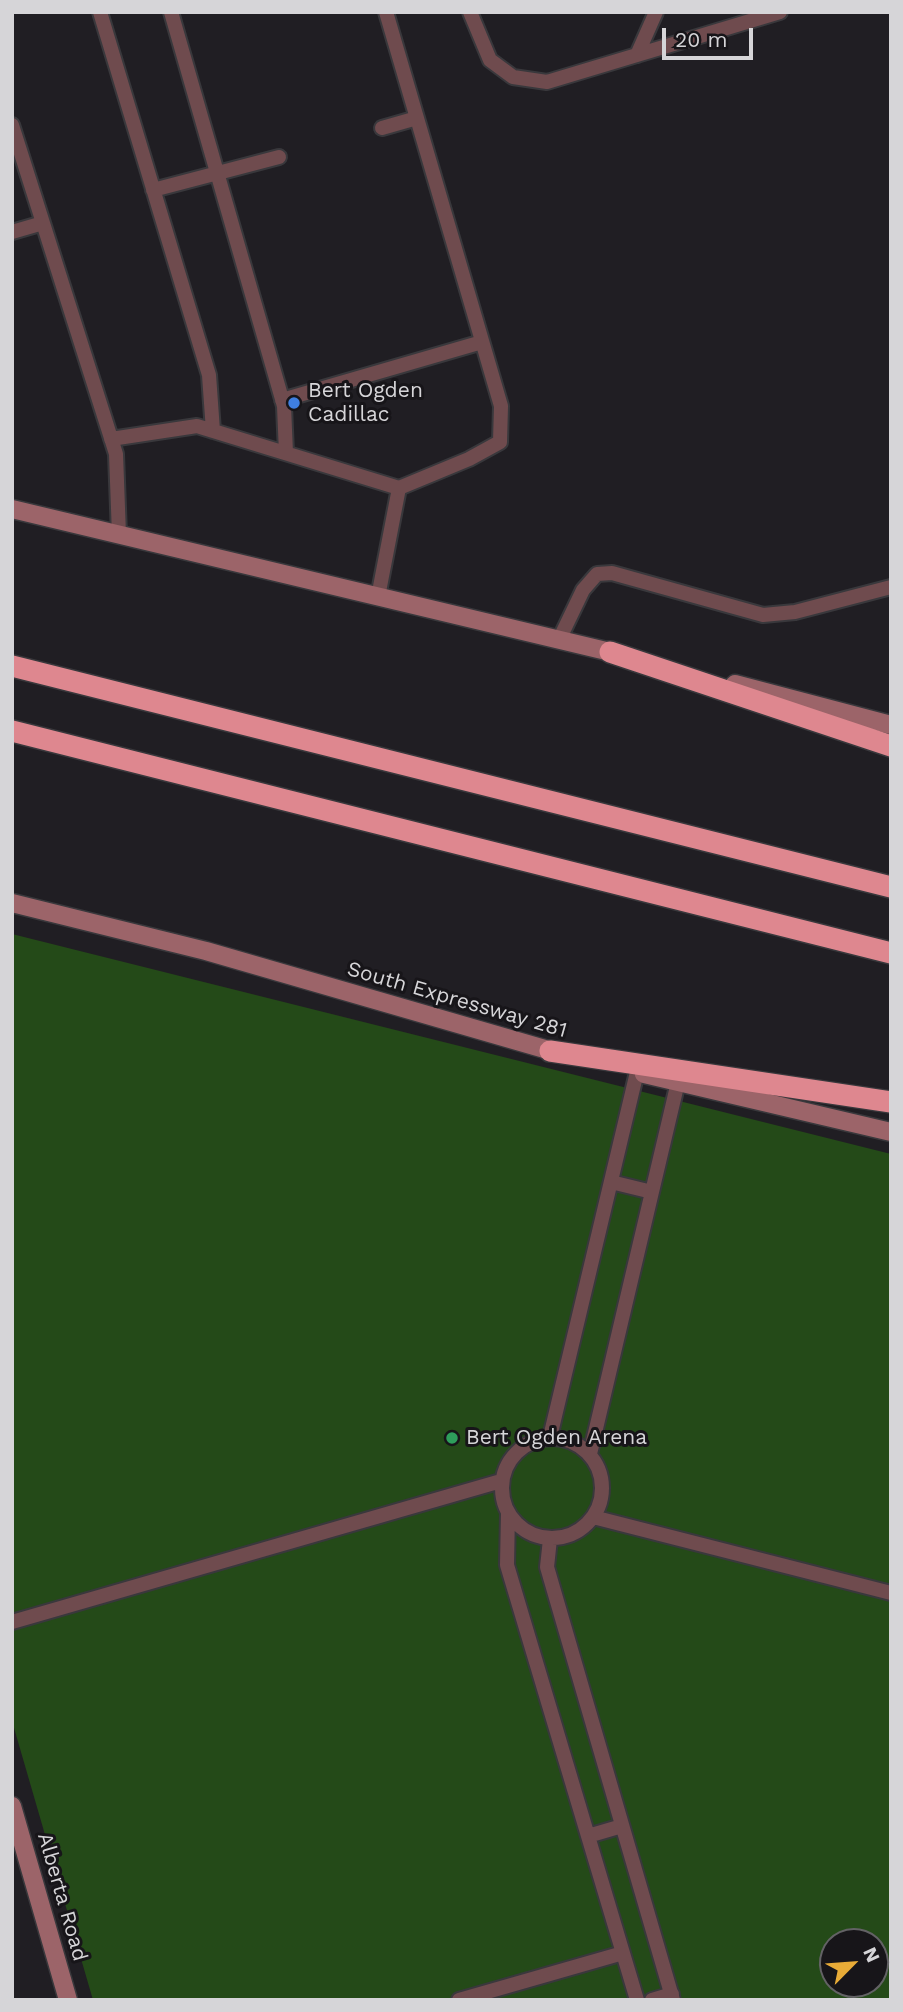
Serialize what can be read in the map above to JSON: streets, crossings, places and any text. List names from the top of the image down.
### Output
{
  "streets": {
    "main road": ["South Expressway 281", "Alberta Road"]
  },
  "places": ["Bert Ogden Cadillac", "Bert Ogden Arena"],
  "scale_bar": "20 m",
  "north": "top right"
}
